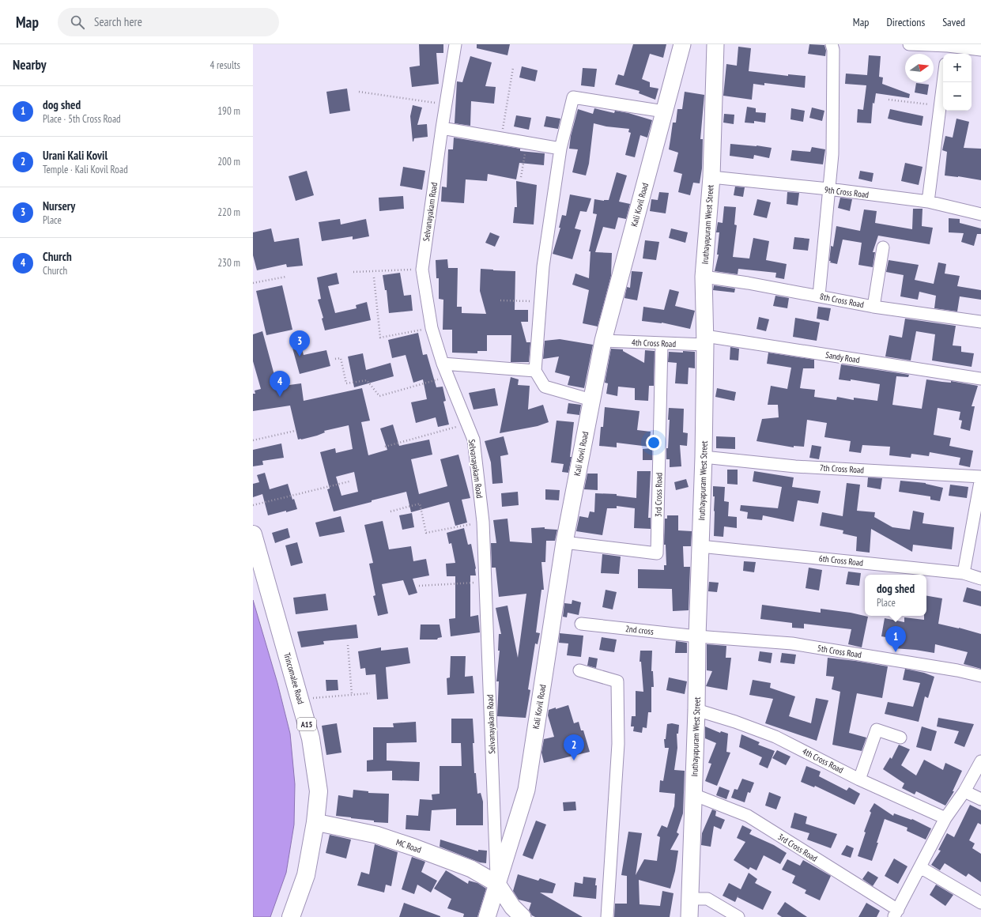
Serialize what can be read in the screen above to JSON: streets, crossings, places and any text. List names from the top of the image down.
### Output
{
  "streets": {
    "highway": ["Trincomalee Road", "A15"],
    "main road": [
      "Kali Kovil Road",
      "Selvanayakam Road",
      "Iruthayapuram West Street",
      "MC Road"
    ],
    "street": [
      "9th Cross Road",
      "8th Cross Road",
      "4th Cross Road",
      "Sandy Road",
      "7th Cross Road",
      "3rd Cross Road",
      "6th Cross Road",
      "2nd cross",
      "5th Cross Road"
    ]
  },
  "crossings": [
    ["9th Cross Road", "Iruthayapuram West Street"],
    ["Kali Kovil Road", "Selvanayakam Road"],
    ["Kali Kovil Road", "4th Cross Road"],
    ["Kali Kovil Road", "3rd Cross Road"],
    ["Selvanayakam Road", "MC Road"],
    ["Iruthayapuram West Street", "8th Cross Road"],
    ["Iruthayapuram West Street", "4th Cross Road"],
    ["Iruthayapuram West Street", "Sandy Road"],
    ["Iruthayapuram West Street", "7th Cross Road"],
    ["Iruthayapuram West Street", "3rd Cross Road"],
    ["Iruthayapuram West Street", "6th Cross Road"],
    ["Iruthayapuram West Street", "2nd cross"],
    ["Iruthayapuram West Street", "5th Cross Road"],
    ["4th Cross Road", "Sandy Road"],
    ["4th Cross Road", "3rd Cross Road"],
    ["2nd cross", "5th Cross Road"],
    ["Trincomalee Road", "MC Road"]
  ],
  "north": "right",
  "page": {
    "header": "Map",
    "search": "Search here",
    "nav": ["Map", "Directions", "Saved"],
    "heading": ["Nearby", "4 results"],
    "map_buttons": ["+", "−"],
    "list": [
      {
        "mark": "1",
        "name": "dog shed",
        "note": "Place · 5th Cross Road",
        "value": "190 m"
      },
      {
        "mark": "2",
        "name": "Urani Kali Kovil",
        "note": "Temple · Kali Kovil Road",
        "value": "200 m"
      },
      {
        "mark": "3",
        "name": "Nursery",
        "note": "Place",
        "value": "220 m"
      },
      {
        "mark": "4",
        "name": "Church",
        "note": "Church",
        "value": "230 m"
      }
    ],
    "pins": [
      "3",
      "4",
      "1",
      "2"
    ],
    "popup": ["dog shed", "Place"]
  }
}
